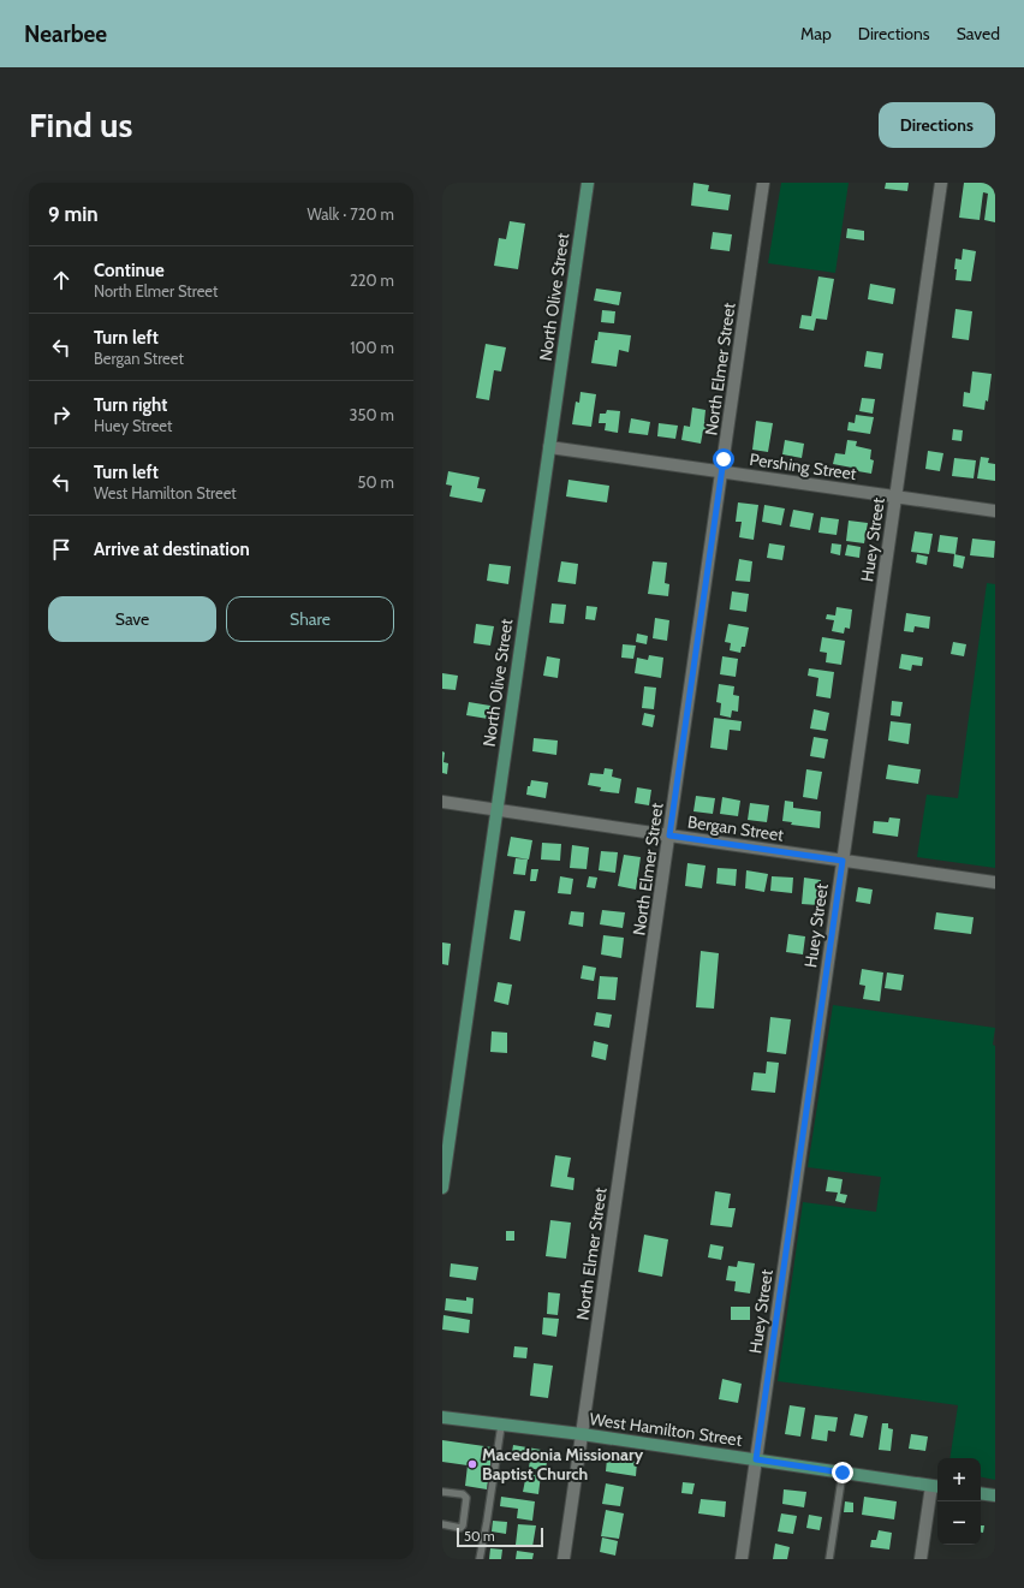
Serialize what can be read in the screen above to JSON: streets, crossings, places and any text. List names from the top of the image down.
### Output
{
  "streets": {
    "street": [
      "North Olive Street",
      "North Elmer Street",
      "Pershing Street",
      "Huey Street",
      "Bergan Street",
      "West Hamilton Street"
    ]
  },
  "crossings": [
    ["North Olive Street", "Pershing Street"],
    ["North Olive Street", "Bergan Street"],
    ["North Elmer Street", "Pershing Street"],
    ["North Elmer Street", "Bergan Street"],
    ["North Elmer Street", "West Hamilton Street"],
    ["Pershing Street", "Huey Street"],
    ["Huey Street", "Bergan Street"],
    ["Huey Street", "West Hamilton Street"]
  ],
  "places": ["Macedonia Missionary Baptist Church"],
  "scale_bar": "50 m",
  "page": {
    "header": "Nearbee",
    "nav": ["Map", "Directions", "Saved"],
    "buttons": [
      "Directions",
      ["Save", "Share"]
    ],
    "title": "Find us",
    "heading": ["9 min", "Walk · 720 m"],
    "list": [
      ["Continue", "North Elmer Street", "220 m"],
      ["Turn left", "Bergan Street", "100 m"],
      ["Turn right", "Huey Street", "350 m"],
      ["Turn left", "West Hamilton Street", "50 m"],
      "Arrive at destination"
    ],
    "map_buttons": ["+", "−"],
    "scale": "50 m"
  }
}
